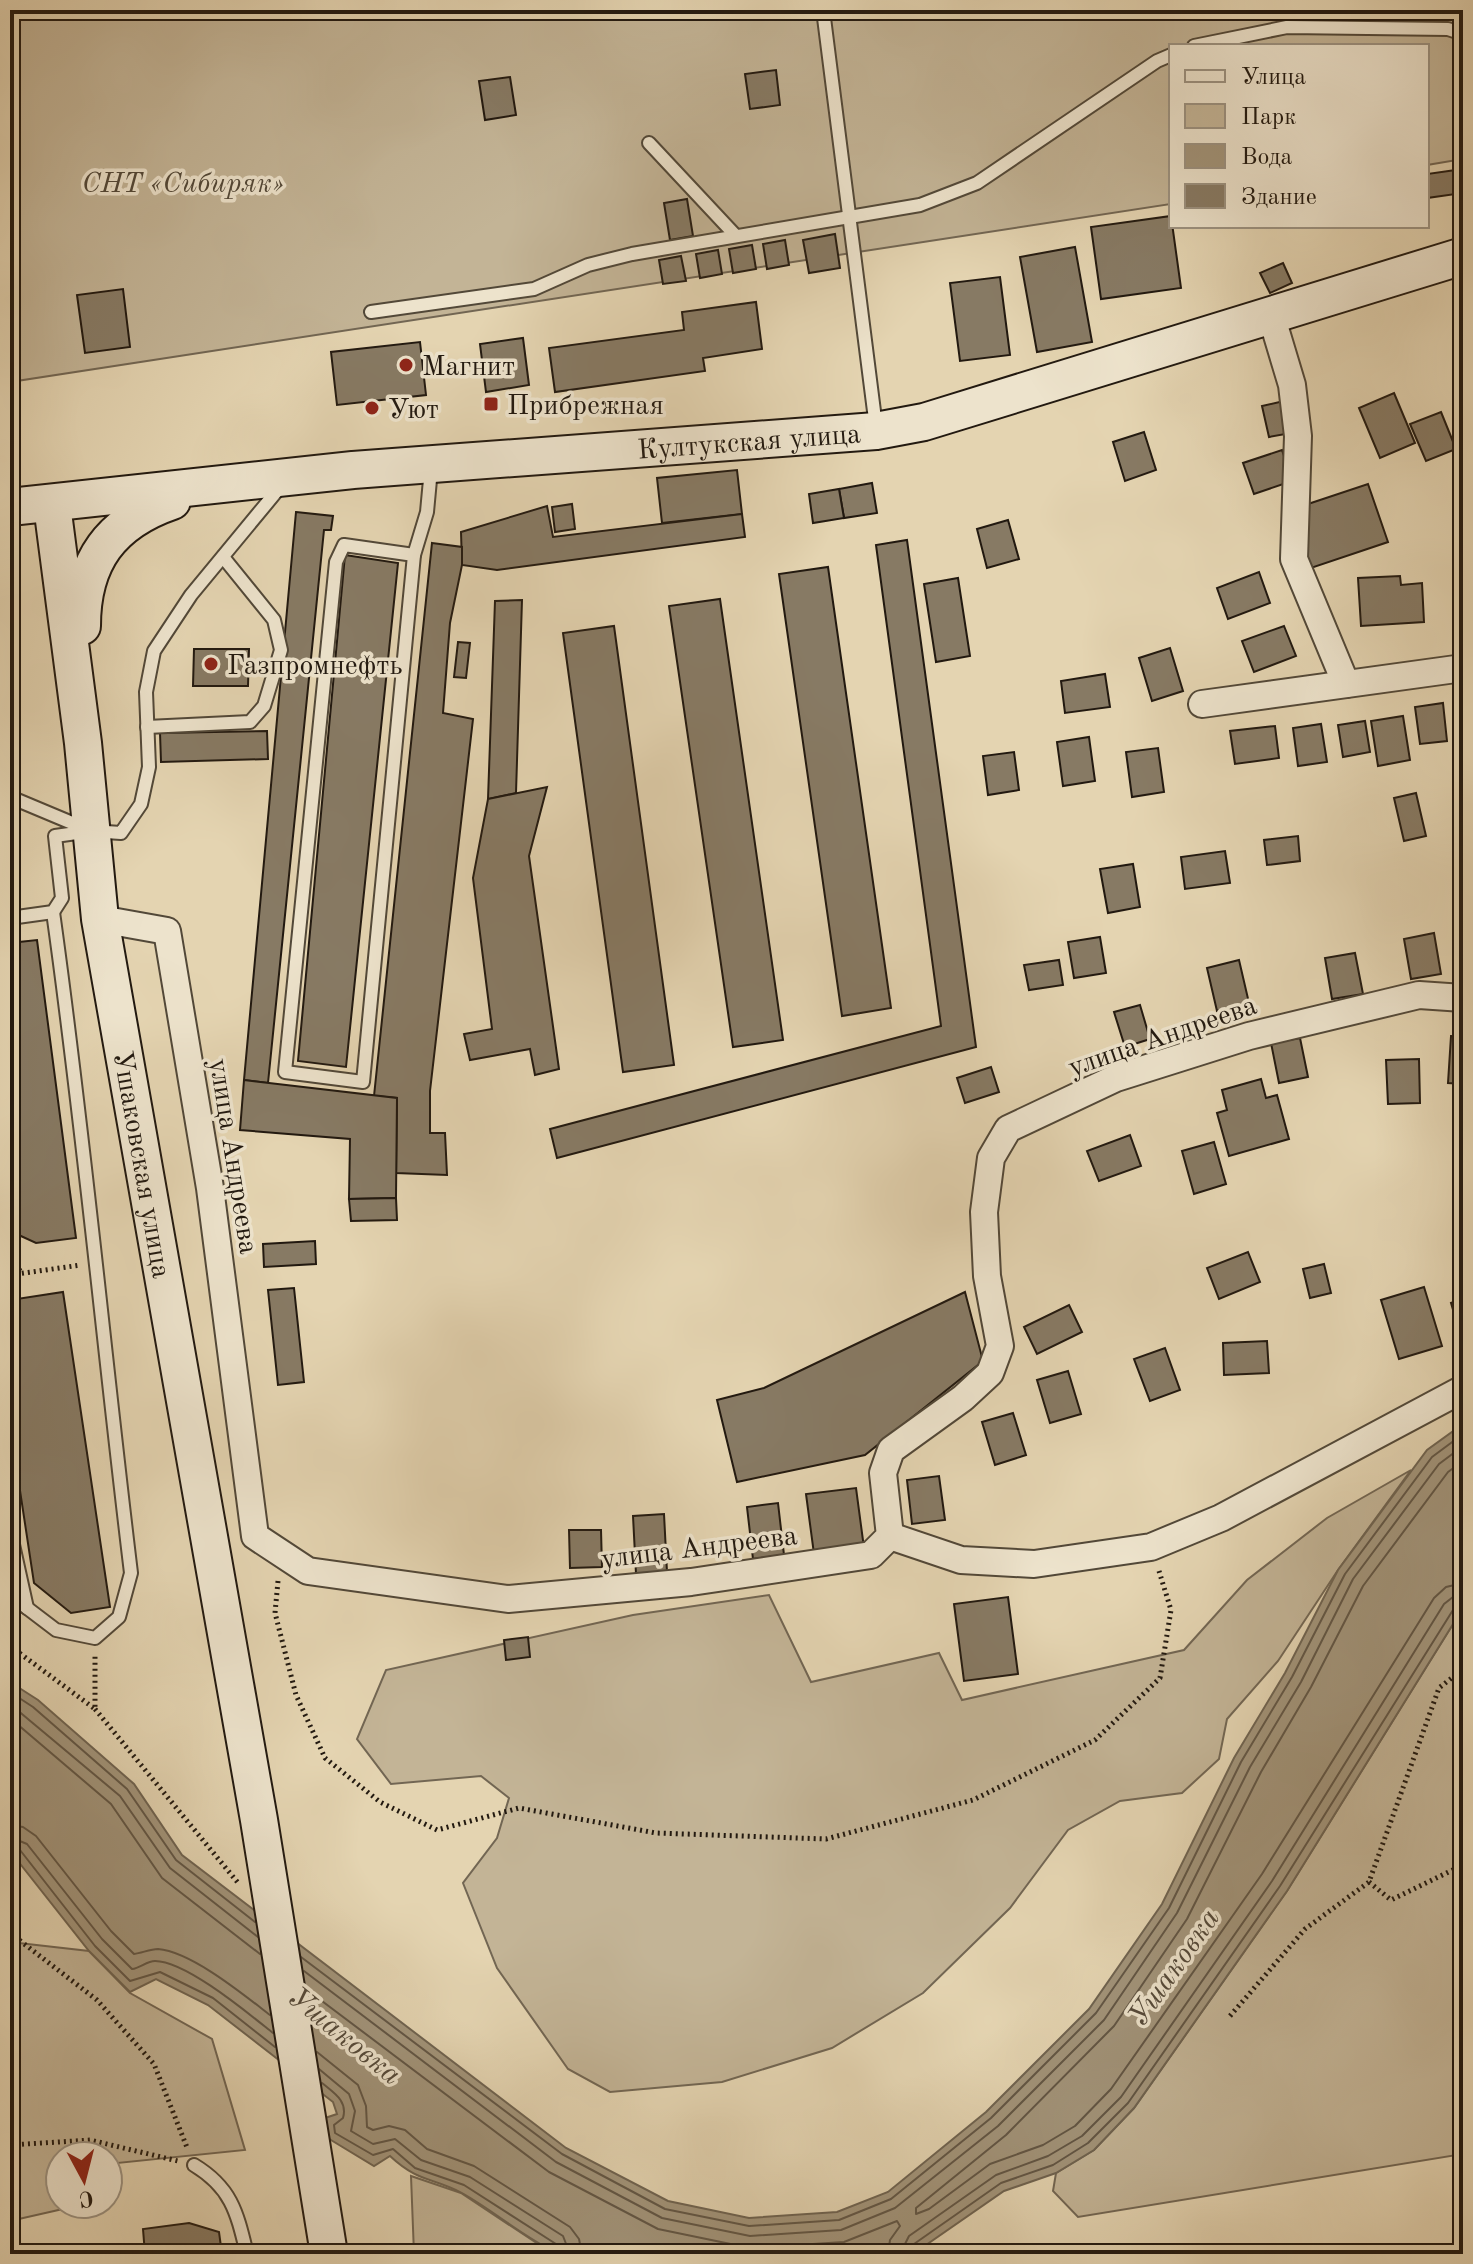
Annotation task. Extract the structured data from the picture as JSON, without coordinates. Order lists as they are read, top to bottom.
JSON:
{
  "streets": {
    "main road": ["Култукская улица", "Ушаковская улица"],
    "street": ["улица Андреева"]
  },
  "crossings": [
    ["Култукская улица", "Ушаковская улица"],
    ["улица Андреева", "Ушаковская улица"]
  ],
  "water": ["Ушаковка"],
  "parks": ["СНТ «Сибиряк»"],
  "places": {
    "other": ["Магнит", "Уют", "Газпромнефть"],
    "transit": ["Прибрежная"]
  },
  "legend": [
    "Улица",
    "Парк",
    "Вода",
    "Здание"
  ],
  "north": "bottom"
}
